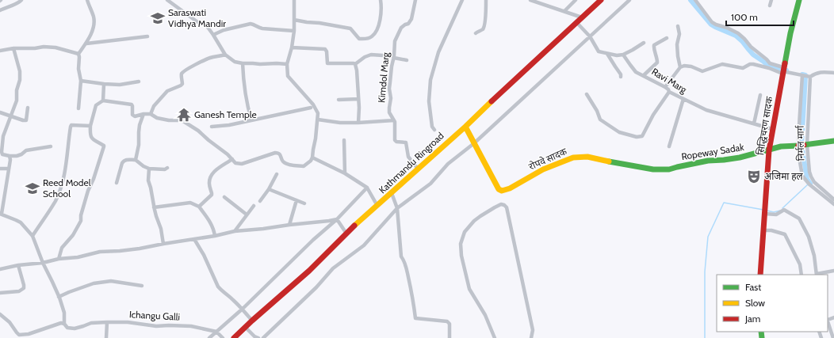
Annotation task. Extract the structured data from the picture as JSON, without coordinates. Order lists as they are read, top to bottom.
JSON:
{
  "streets": {
    "main road": [
      "सिद्धिचरण सादक",
      "Ropeway Sadak",
      "रोपवे सादक",
      "Kathmandu Ringroad"
    ],
    "street": [
      "Kimdol Marg",
      "Ravi Marg",
      "निर्मल मार्ग",
      "Ichangu Galli"
    ]
  },
  "crossings": [
    ["Kimdol Marg", "Kathmandu Ringroad"],
    ["Ravi Marg", "सिद्धिचरण सादक"],
    ["सिद्धिचरण सादक", "Ropeway Sadak"],
    ["निर्मल मार्ग", "Ropeway Sadak"],
    ["Ropeway Sadak", "रोपवे सादक"],
    ["रोपवे सादक", "Kathmandu Ringroad"]
  ],
  "places": {
    "school or university": ["Saraswati Vidhya Mandir", "Reed Model School"],
    "temple": ["Ganesh Temple"],
    "theatre": ["अजिमा हल"]
  },
  "legend": ["Fast", "Slow", "Jam"],
  "scale_bar": "100 m"
}
